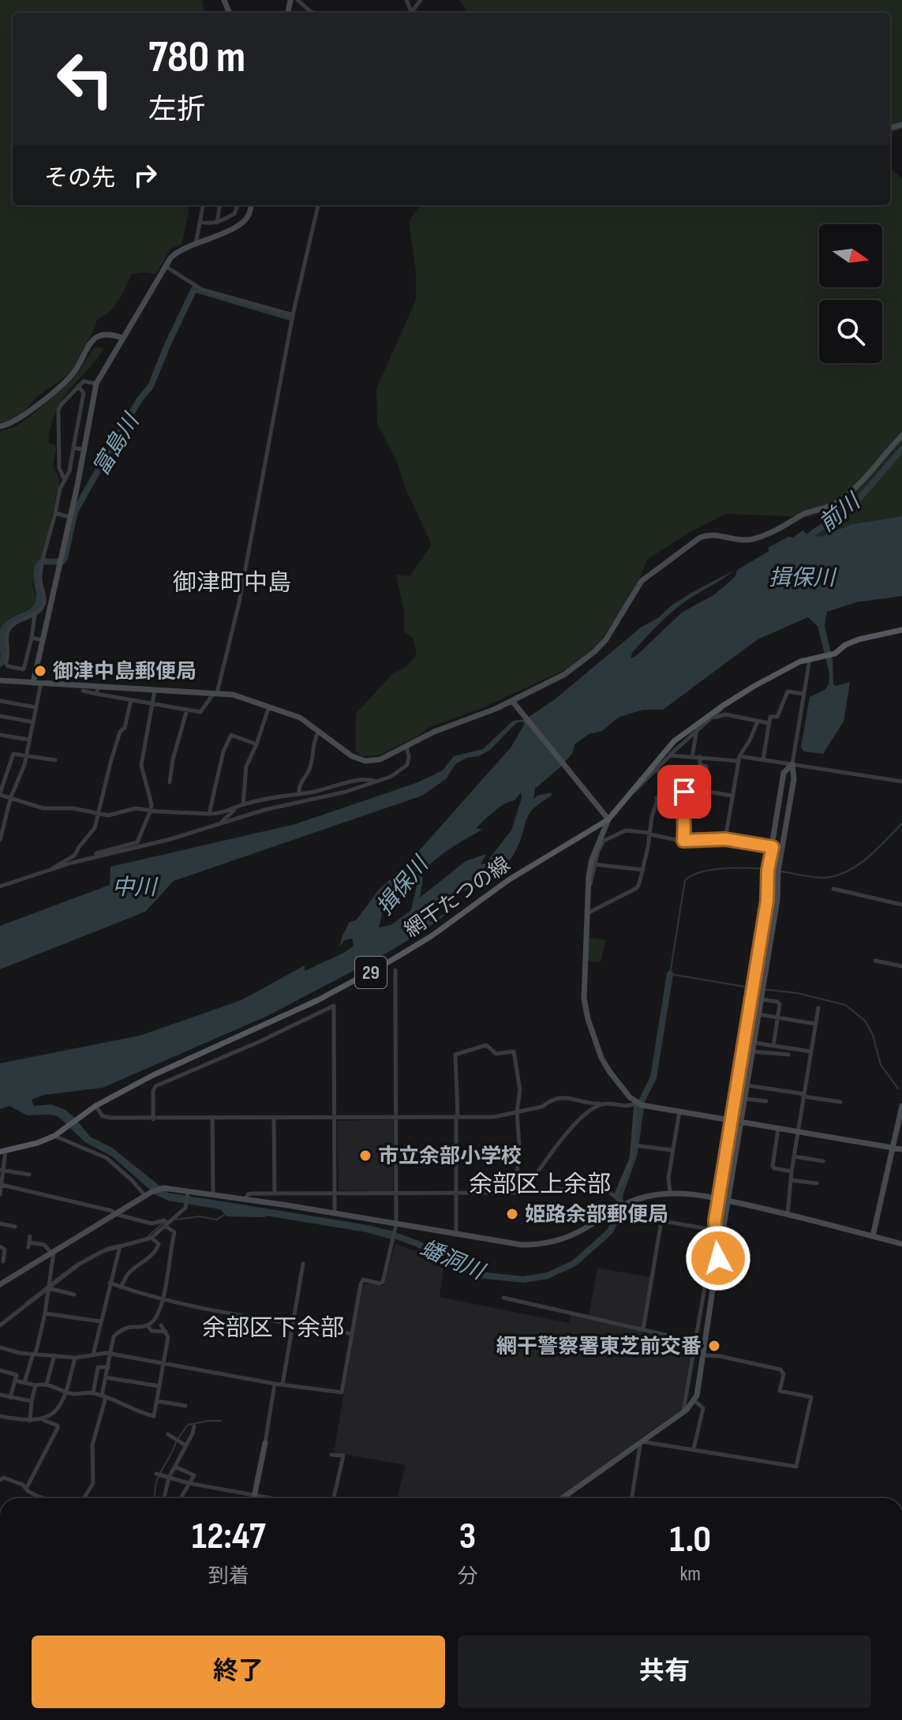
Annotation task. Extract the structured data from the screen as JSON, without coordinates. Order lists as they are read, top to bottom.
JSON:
{
  "streets": {
    "main road": ["網干たつの線", "29"]
  },
  "districts": ["御津町中島", "余部区上余部", "余部区下余部"],
  "water": [
    "富島川",
    "前川",
    "揖保川",
    "中川",
    "蟠洞川"
  ],
  "places": [
    "御津中島郵便局",
    "市立余部小学校",
    "姫路余部郵便局",
    "網干警察署東芝前交番"
  ],
  "north": "right",
  "page": {
    "turn": ["780 m", "左折"],
    "then": "その先",
    "eta": [
      "12:47",
      "到着",
      "3",
      "分",
      "1.0",
      "km"
    ],
    "buttons": ["終了", "共有"]
  }
}
